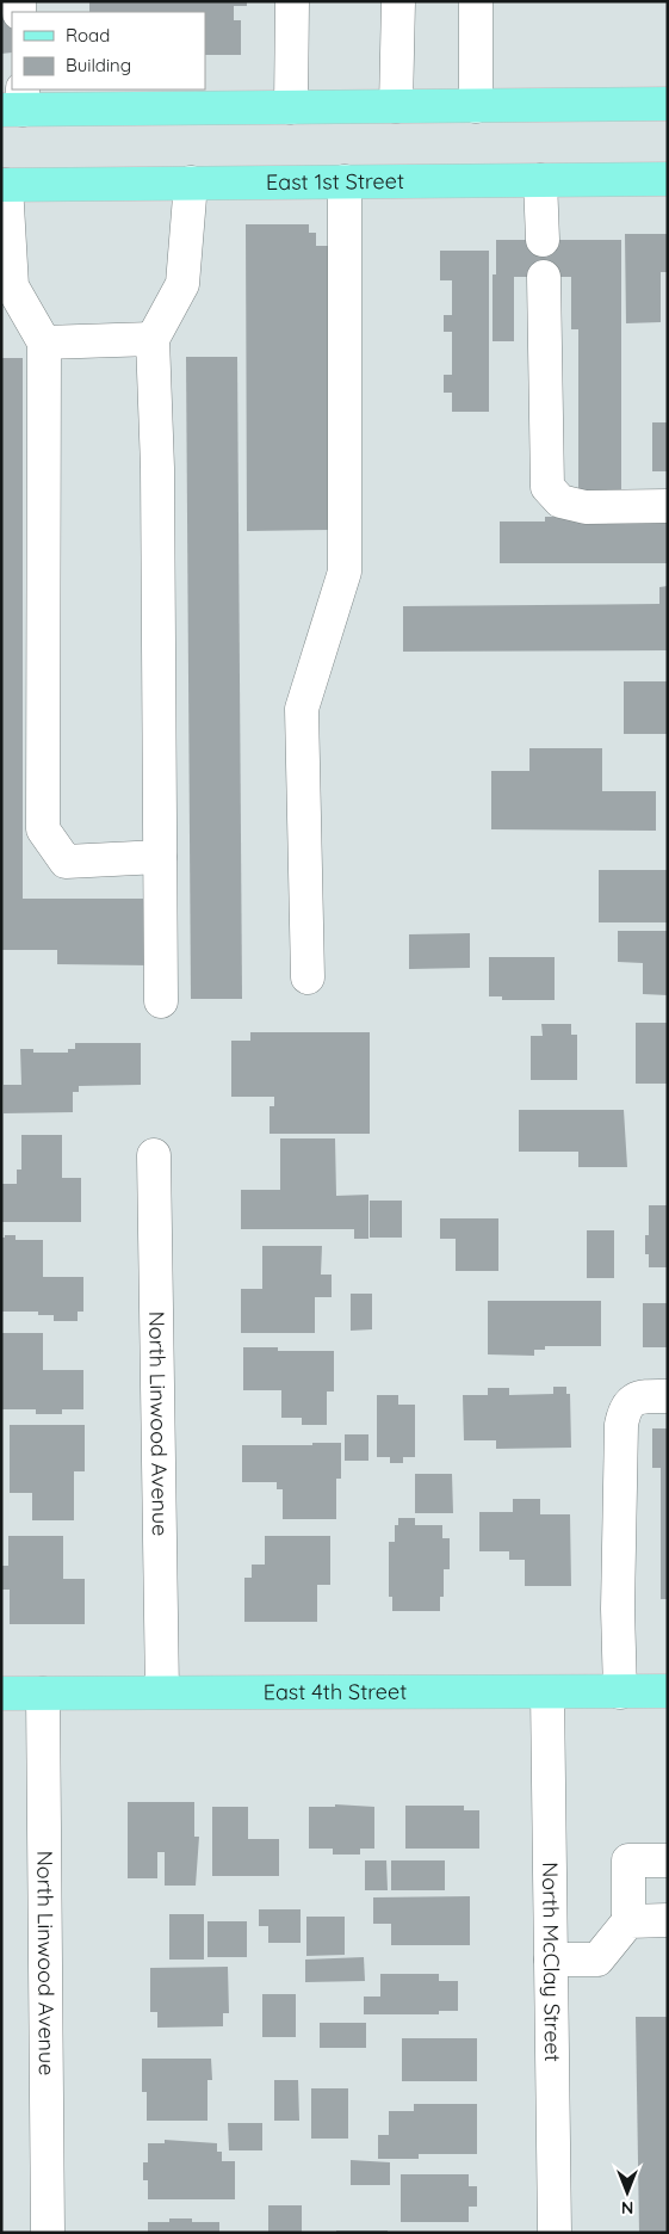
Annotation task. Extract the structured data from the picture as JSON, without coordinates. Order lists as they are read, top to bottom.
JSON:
{
  "streets": {
    "main road": ["East 1st Street", "East 4th Street"],
    "street": ["North Linwood Avenue", "North McClay Street"]
  },
  "crossings": [
    ["North Linwood Avenue", "East 4th Street"],
    ["East 4th Street", "North McClay Street"]
  ],
  "legend": ["Road", "Building"],
  "north": "bottom"
}
